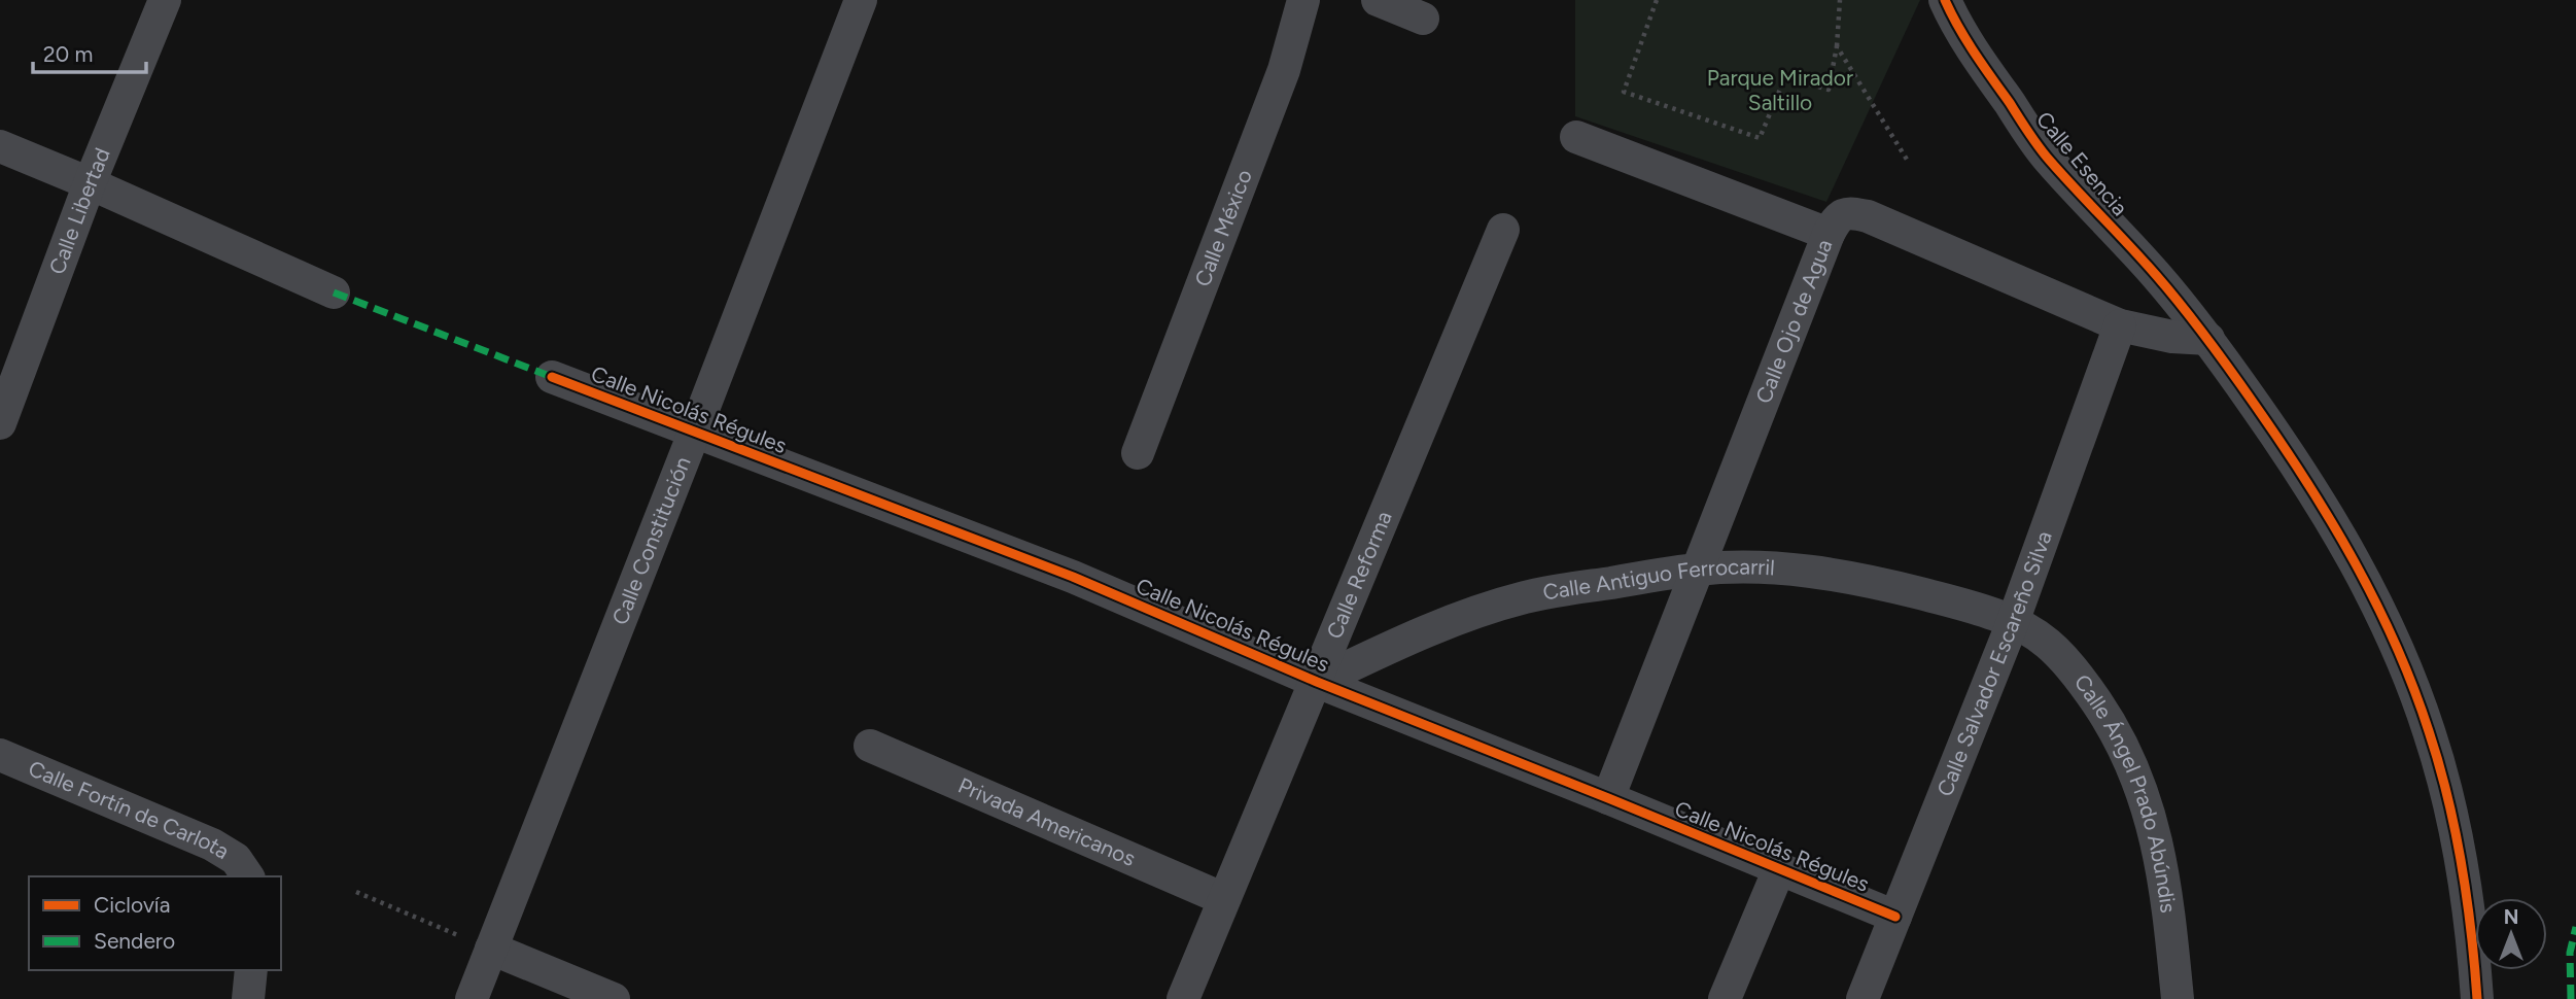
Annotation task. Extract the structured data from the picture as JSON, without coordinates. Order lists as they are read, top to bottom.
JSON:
{
  "streets": {
    "street": [
      "Calle Esencia",
      "Calle Libertad",
      "Calle México",
      "Calle Ojo de Agua",
      "Calle Nicolás Régules",
      "Calle Constitución",
      "Calle Reforma",
      "Calle Antiguo Ferrocarril",
      "Calle Salvador Escareño Silva",
      "Calle Ángel Prado Abúndis",
      "Calle Fortín de Carlota",
      "Privada Americanos"
    ]
  },
  "crossings": [
    ["Calle Esencia", "Calle Ojo de Agua"],
    ["Calle Ojo de Agua", "Calle Nicolás Régules"],
    ["Calle Ojo de Agua", "Calle Antiguo Ferrocarril"],
    ["Calle Ojo de Agua", "Calle Salvador Escareño Silva"],
    ["Calle Nicolás Régules", "Calle Constitución"],
    ["Calle Nicolás Régules", "Calle Reforma"],
    ["Calle Nicolás Régules", "Calle Antiguo Ferrocarril"],
    ["Calle Nicolás Régules", "Calle Salvador Escareño Silva"],
    ["Calle Reforma", "Calle Antiguo Ferrocarril"],
    ["Calle Reforma", "Privada Americanos"],
    ["Calle Antiguo Ferrocarril", "Calle Salvador Escareño Silva"],
    ["Calle Antiguo Ferrocarril", "Calle Ángel Prado Abúndis"],
    ["Calle Salvador Escareño Silva", "Calle Ángel Prado Abúndis"]
  ],
  "parks": ["Parque Mirador Saltillo"],
  "legend": ["Ciclovía", "Sendero"],
  "scale_bar": "20 m",
  "north": "top"
}
